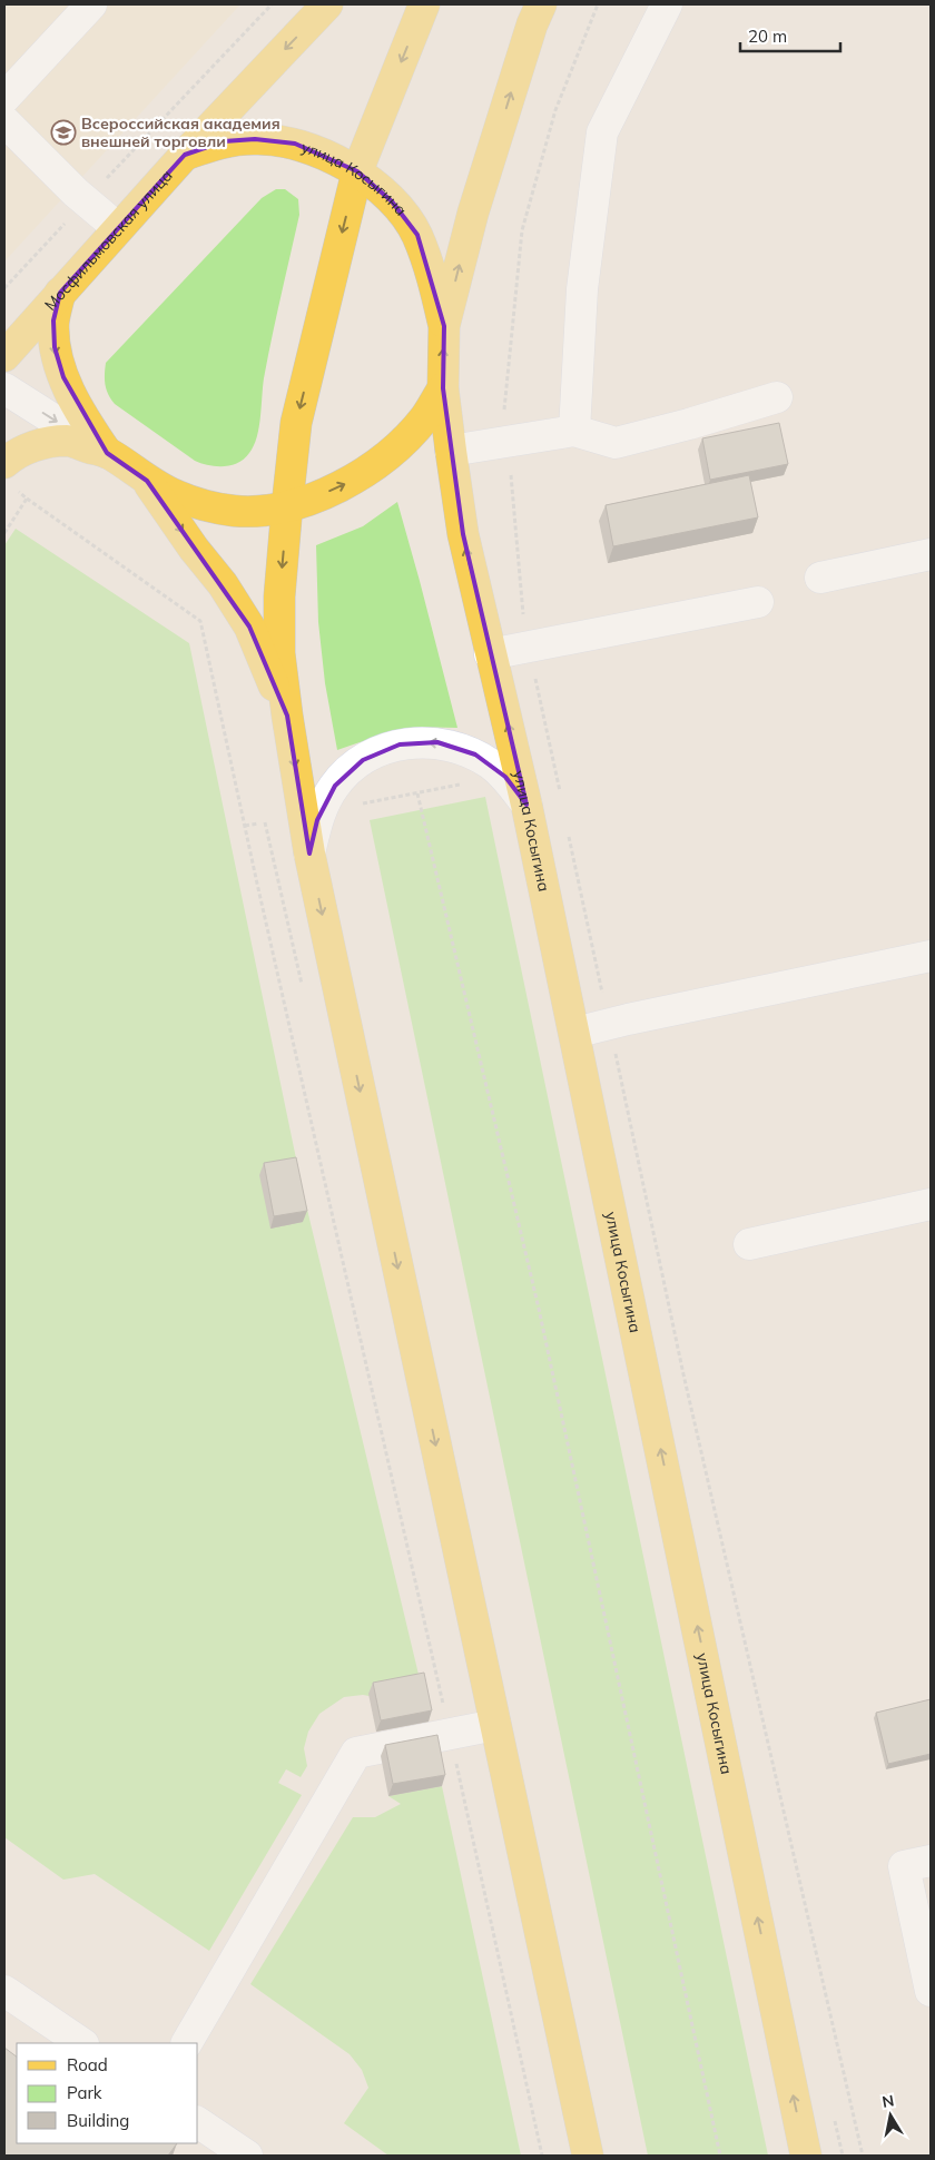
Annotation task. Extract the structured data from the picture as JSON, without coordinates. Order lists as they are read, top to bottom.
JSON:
{
  "streets": {
    "main road": ["улица Косыгина", "Мосфильмовская улица"]
  },
  "crossings": [
    ["улица Косыгина", "Мосфильмовская улица"]
  ],
  "places": {
    "school or university": ["Всероссийская академия внешней торговли"]
  },
  "legend": ["Road", "Park", "Building"],
  "scale_bar": "20 m",
  "north": "top"
}
